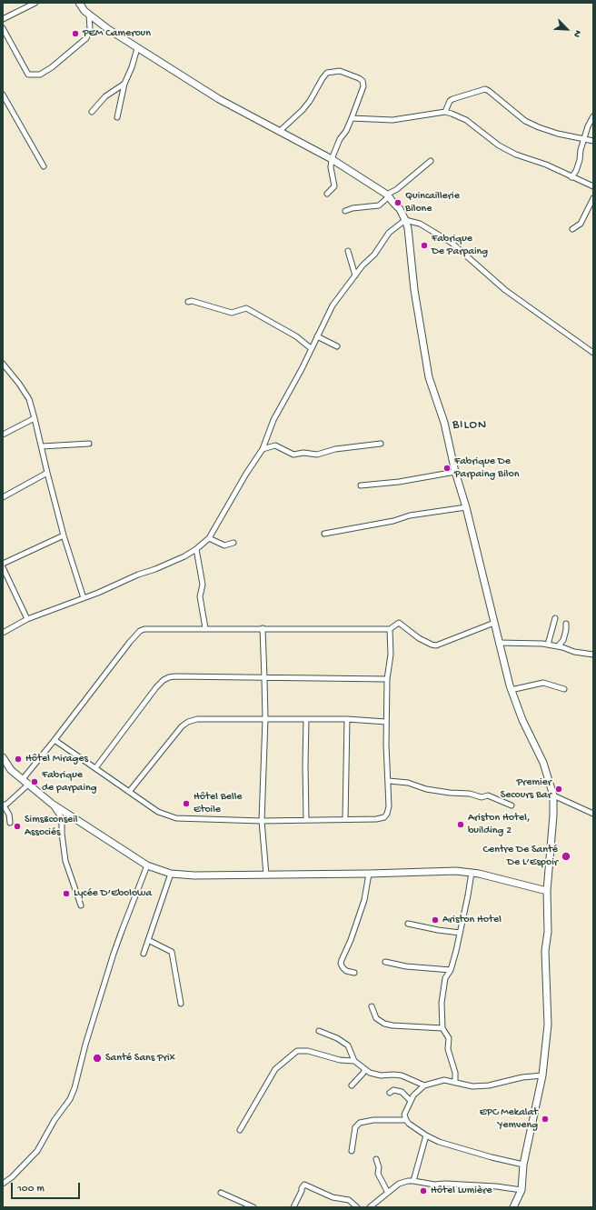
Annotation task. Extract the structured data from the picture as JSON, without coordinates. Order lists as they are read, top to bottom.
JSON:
{
  "districts": ["BILON"],
  "places": [
    "PEM Cameroun",
    "Quincaillerie Bilone",
    "Fabrique De Parpaing",
    "Fabrique De Parpaing Bilon",
    "Hôtel Mirages",
    "Fabrique de parpaing",
    "Premier Secours Bar",
    "Hôtel Belle Etoile",
    "Ariston Hotel, building 2",
    "Sims&conseil Associés",
    "Centre De Santé De L’Espoir",
    "Lycée D’Ebolowa",
    "Ariston Hotel",
    "Santé Sans Prix",
    "EPC Mekalat Yemveng",
    "Hôtel Lumière"
  ],
  "scale_bar": "100 m",
  "north": "bottom right"
}
